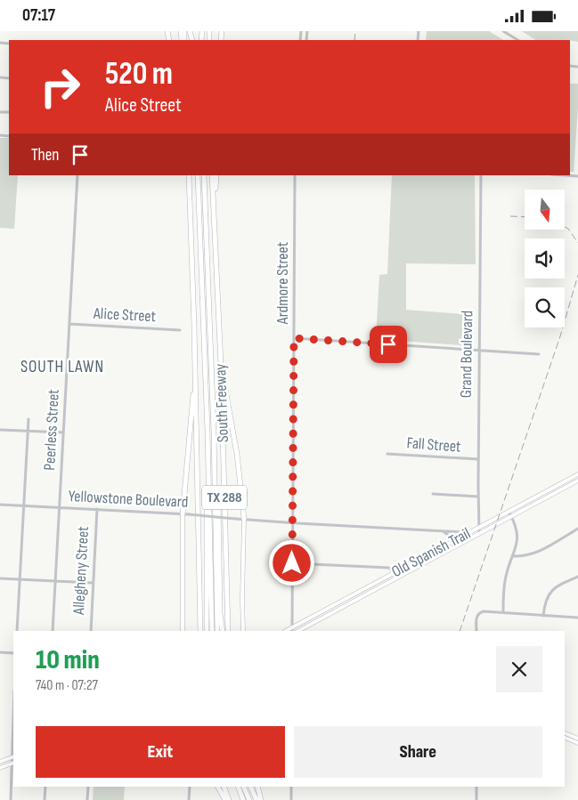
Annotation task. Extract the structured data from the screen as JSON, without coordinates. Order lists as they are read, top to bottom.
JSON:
{
  "streets": {
    "highway": ["South Freeway", "TX 288"],
    "main road": ["Old Spanish Trail"],
    "street": [
      "Ardmore Street",
      "Alice Street",
      "Grand Boulevard",
      "Peerless Street",
      "Fall Street",
      "Yellowstone Boulevard",
      "Allegheny Street"
    ]
  },
  "crossings": [
    ["Ardmore Street", "Yellowstone Boulevard"],
    ["Ardmore Street", "Old Spanish Trail"],
    ["Alice Street", "Peerless Street"],
    ["Grand Boulevard", "Fall Street"],
    ["Grand Boulevard", "Old Spanish Trail"],
    ["Peerless Street", "Yellowstone Boulevard"],
    ["Yellowstone Boulevard", "Old Spanish Trail"],
    ["Yellowstone Boulevard", "Allegheny Street"]
  ],
  "districts": ["SOUTH LAWN"],
  "north": "bottom",
  "page": {
    "status": "07:17",
    "turn": ["520 m", "Alice Street"],
    "then": "Then",
    "heading": ["10 min", "740 m · 07:27"],
    "buttons": ["Exit", "Share"]
  }
}
